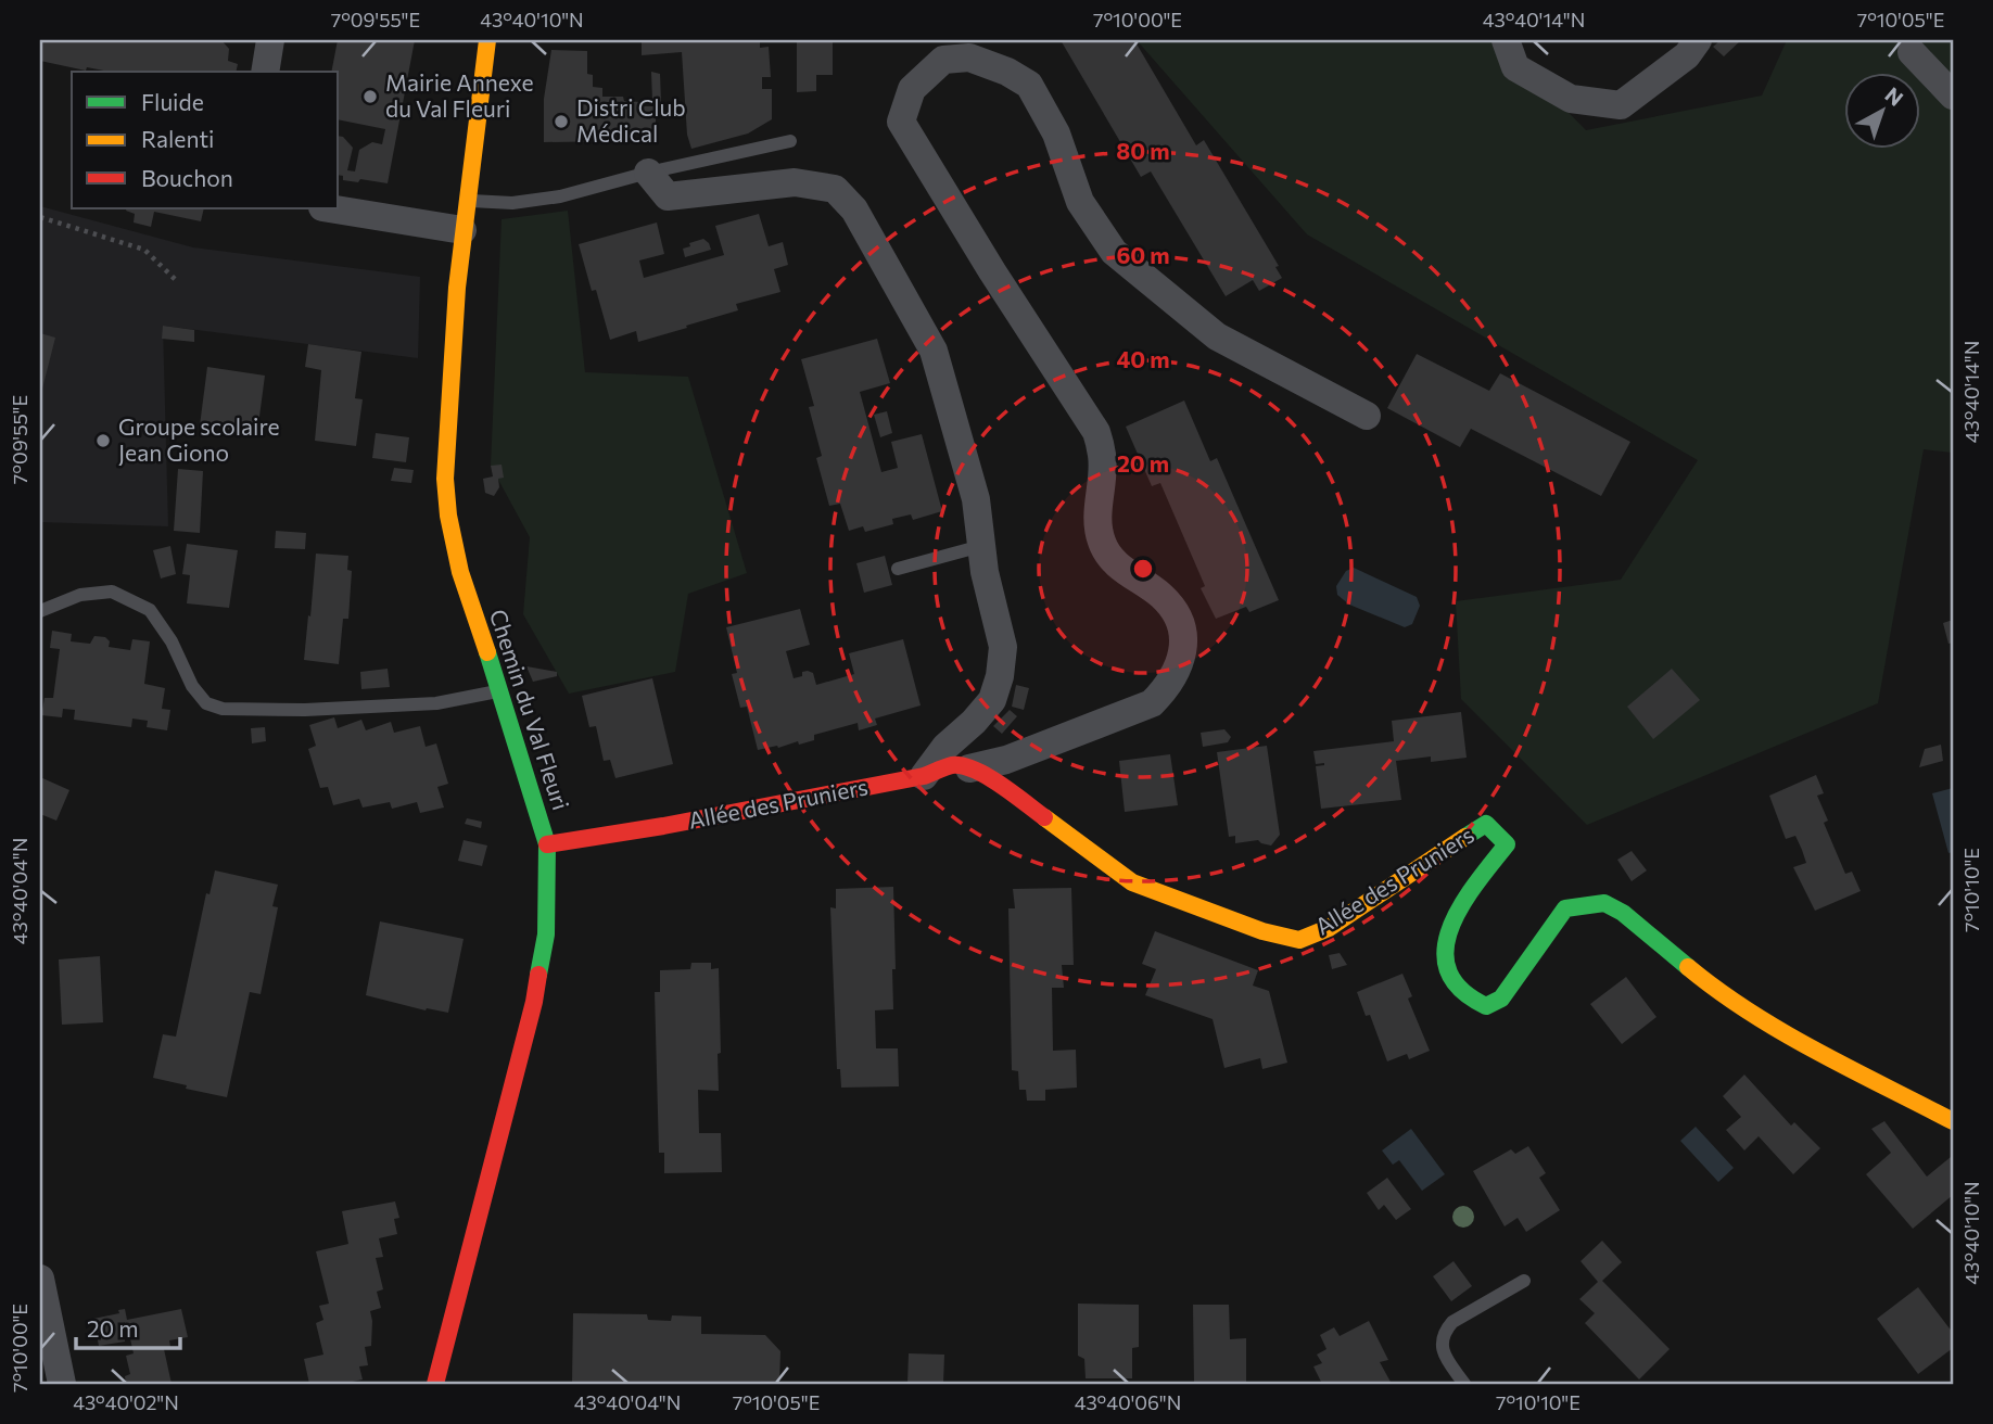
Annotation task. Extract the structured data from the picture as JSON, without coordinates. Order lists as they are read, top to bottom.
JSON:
{
  "streets": {
    "street": ["Chemin du Val Fleuri", "Allée des Pruniers"]
  },
  "crossings": [
    ["Chemin du Val Fleuri", "Allée des Pruniers"]
  ],
  "places": ["Mairie Annexe du Val Fleuri", "Distri Club Médical", "Groupe scolaire Jean Giono"],
  "legend": ["Fluide", "Ralenti", "Bouchon"],
  "scale_bar": "20 m",
  "north": "top right",
  "coordinates": [
    "7°09'55\"E",
    "43°40'10\"N",
    "7°10'00\"E",
    "43°40'14\"N",
    "7°10'05\"E",
    "7°10'10\"E",
    "43°40'04\"N",
    "43°40'02\"N",
    "43°40'06\"N"
  ],
  "rings": [
    "80 m",
    "60 m",
    "40 m",
    "20 m"
  ]
}
